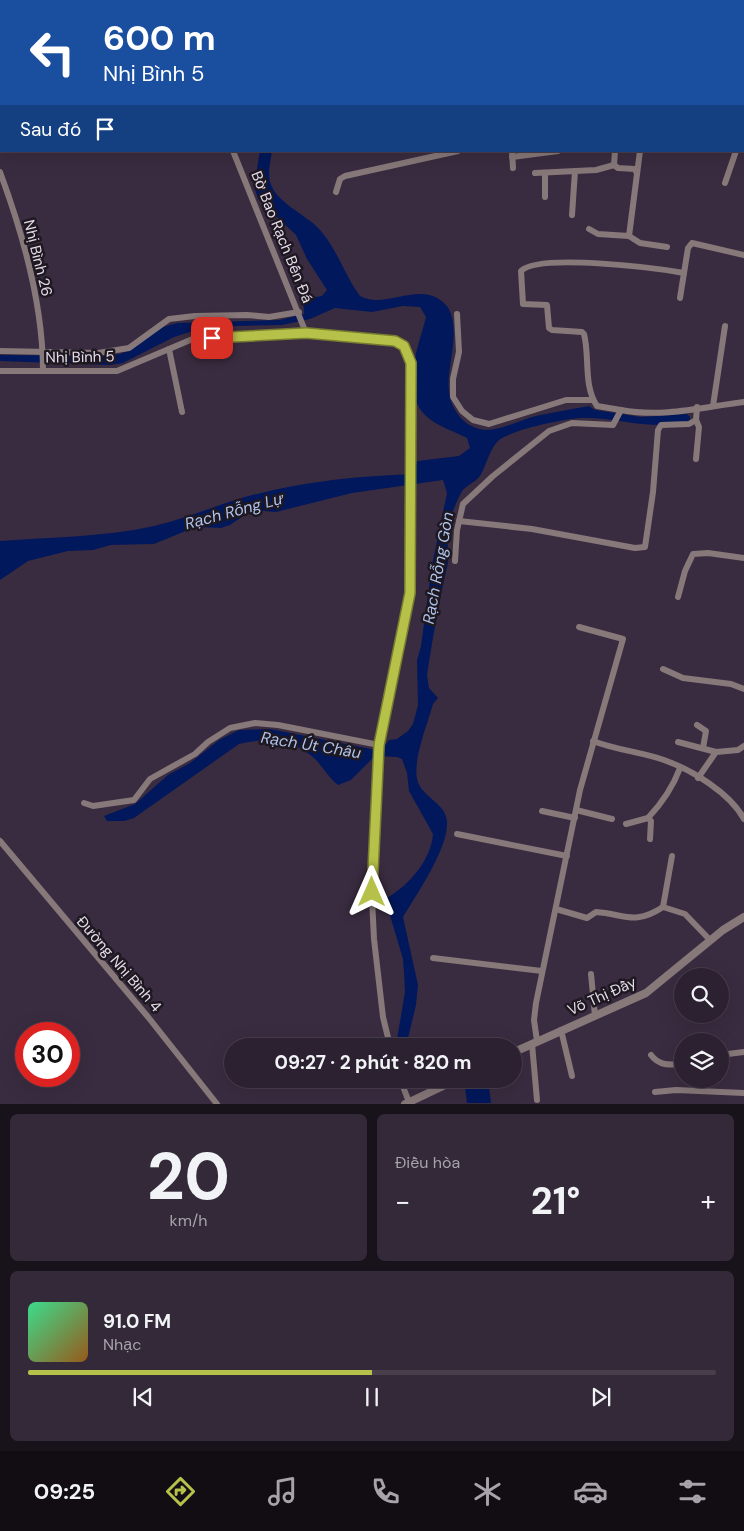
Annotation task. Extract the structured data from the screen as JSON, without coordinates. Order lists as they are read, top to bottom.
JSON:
{
  "streets": {
    "street": [
      "Bờ Bao Rạch Bến Đá",
      "Nhị Bình 26",
      "Nhị Bình 5",
      "Đường Nhị Bình 4",
      "Võ Thị Đầy"
    ]
  },
  "crossings": [
    ["Bờ Bao Rạch Bến Đá", "Nhị Bình 5"],
    ["Nhị Bình 26", "Nhị Bình 5"]
  ],
  "water": ["Rạch Rỗng Lự", "Rạch Rỗng Gòn", "Rạch Út Châu"],
  "page": {
    "turn": ["600 m", "Nhị Bình 5"],
    "then": "Sau đó",
    "limit": "30",
    "trip": "09:27 · 2 phút · 820 m",
    "tile": [
      ["20", "km/h"],
      "Điều hòa"
    ],
    "heat": ["−", "21°", "+"],
    "song": ["91.0 FM", "Nhạc"],
    "tabs": "09:25"
  }
}
